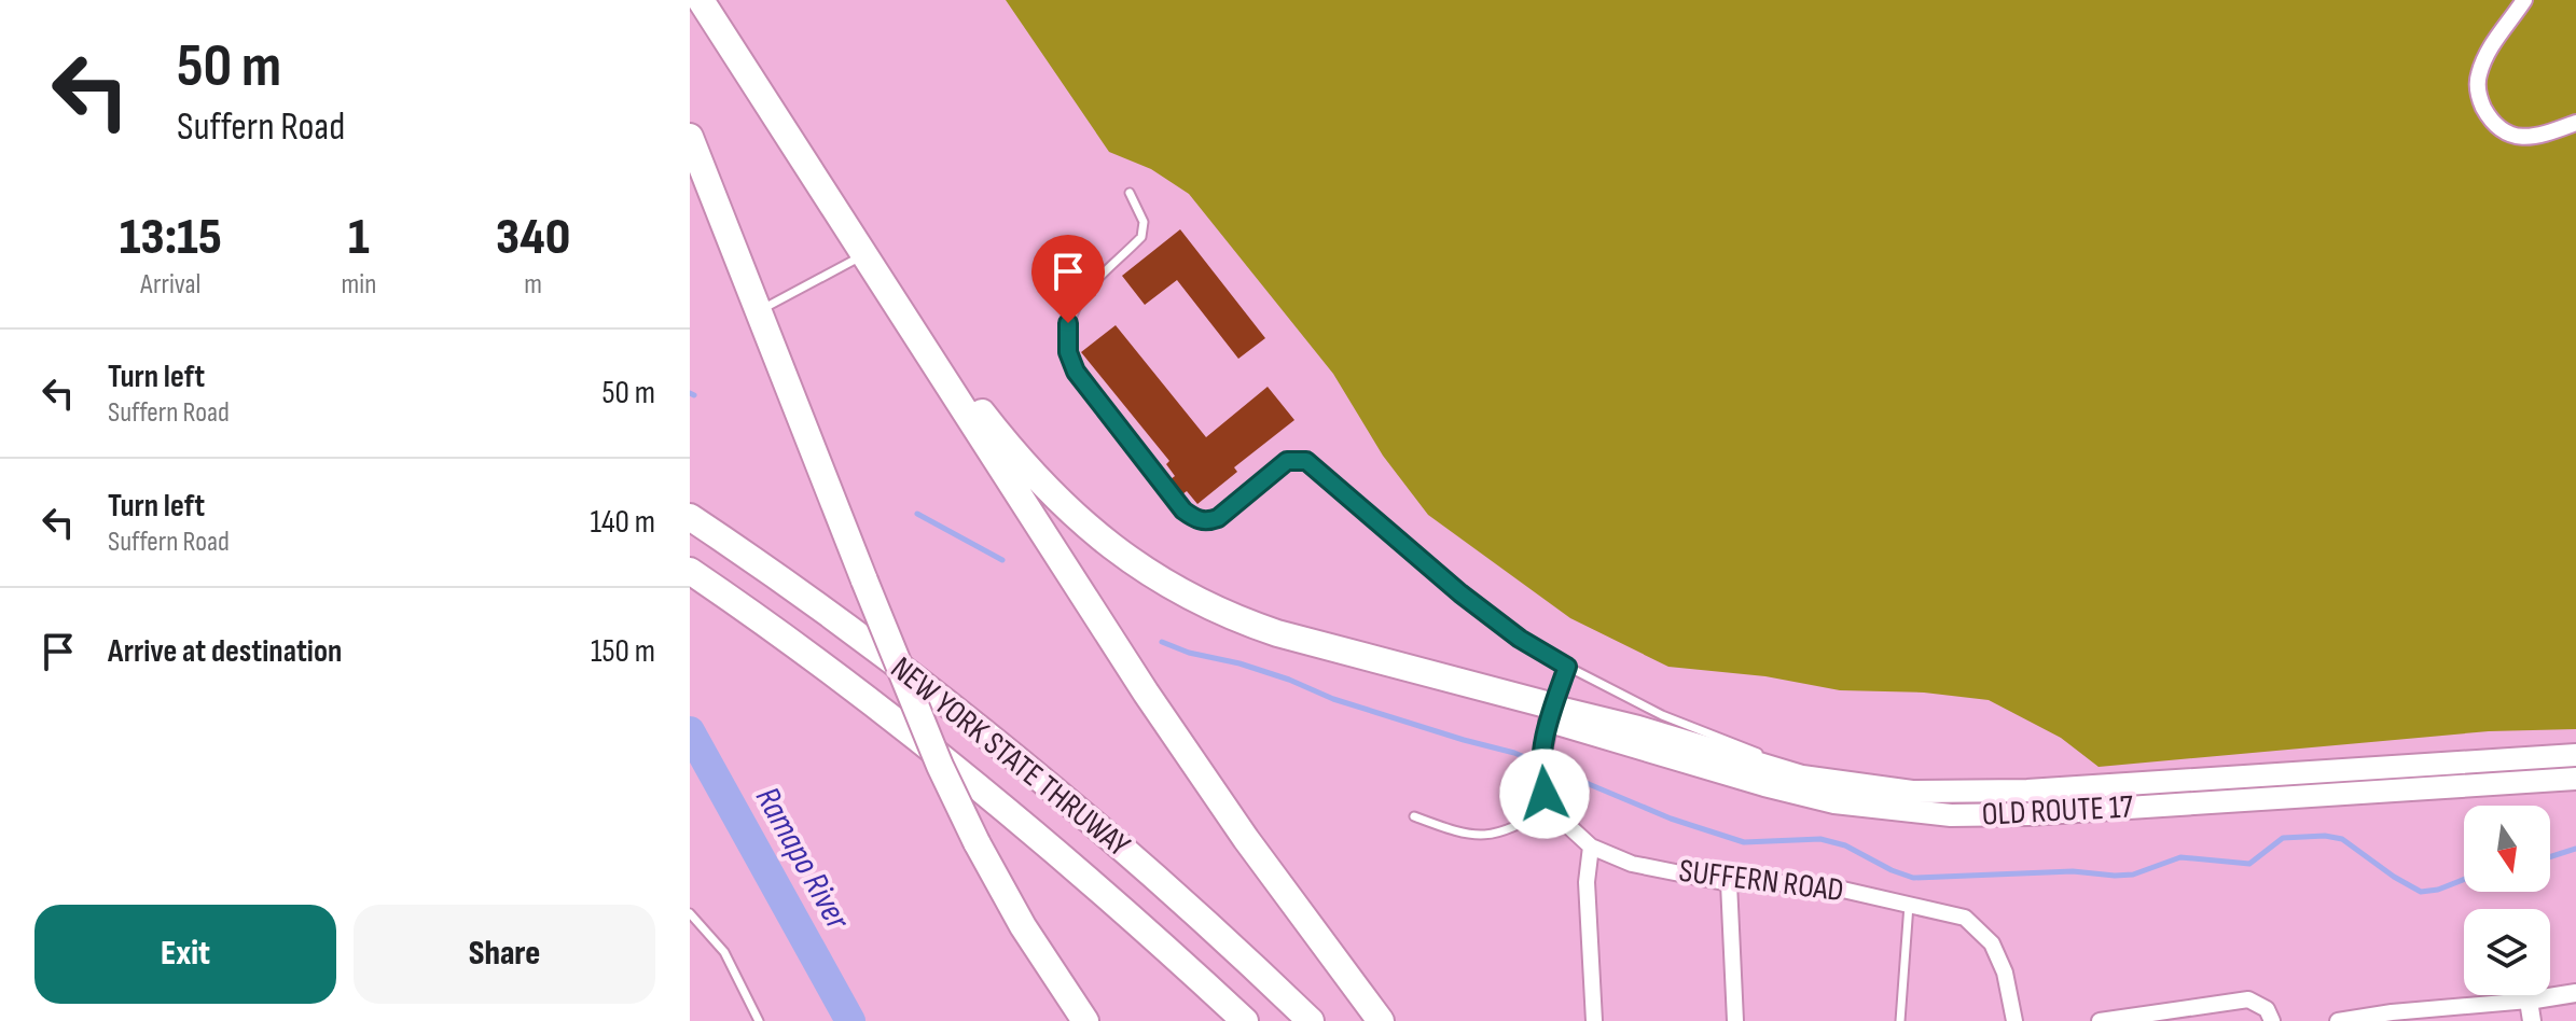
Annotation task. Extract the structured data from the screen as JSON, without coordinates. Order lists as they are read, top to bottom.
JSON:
{
  "streets": {
    "highway": ["NEW YORK STATE THRUWAY"],
    "main road": ["OLD ROUTE 17"],
    "street": ["SUFFERN ROAD"]
  },
  "crossings": [
    ["OLD ROUTE 17", "SUFFERN ROAD"]
  ],
  "water": ["Ramapo River"],
  "north": "bottom",
  "page": {
    "turn": ["50 m", "Suffern Road"],
    "eta": [
      "13:15",
      "Arrival",
      "1",
      "min",
      "340",
      "m"
    ],
    "list": [
      {
        "name": "Turn left",
        "note": "Suffern Road",
        "value": "50 m"
      },
      {
        "name": "Turn left",
        "note": "Suffern Road",
        "value": "140 m"
      },
      {
        "name": "Arrive at destination",
        "value": "150 m"
      }
    ],
    "buttons": ["Exit", "Share"]
  }
}
